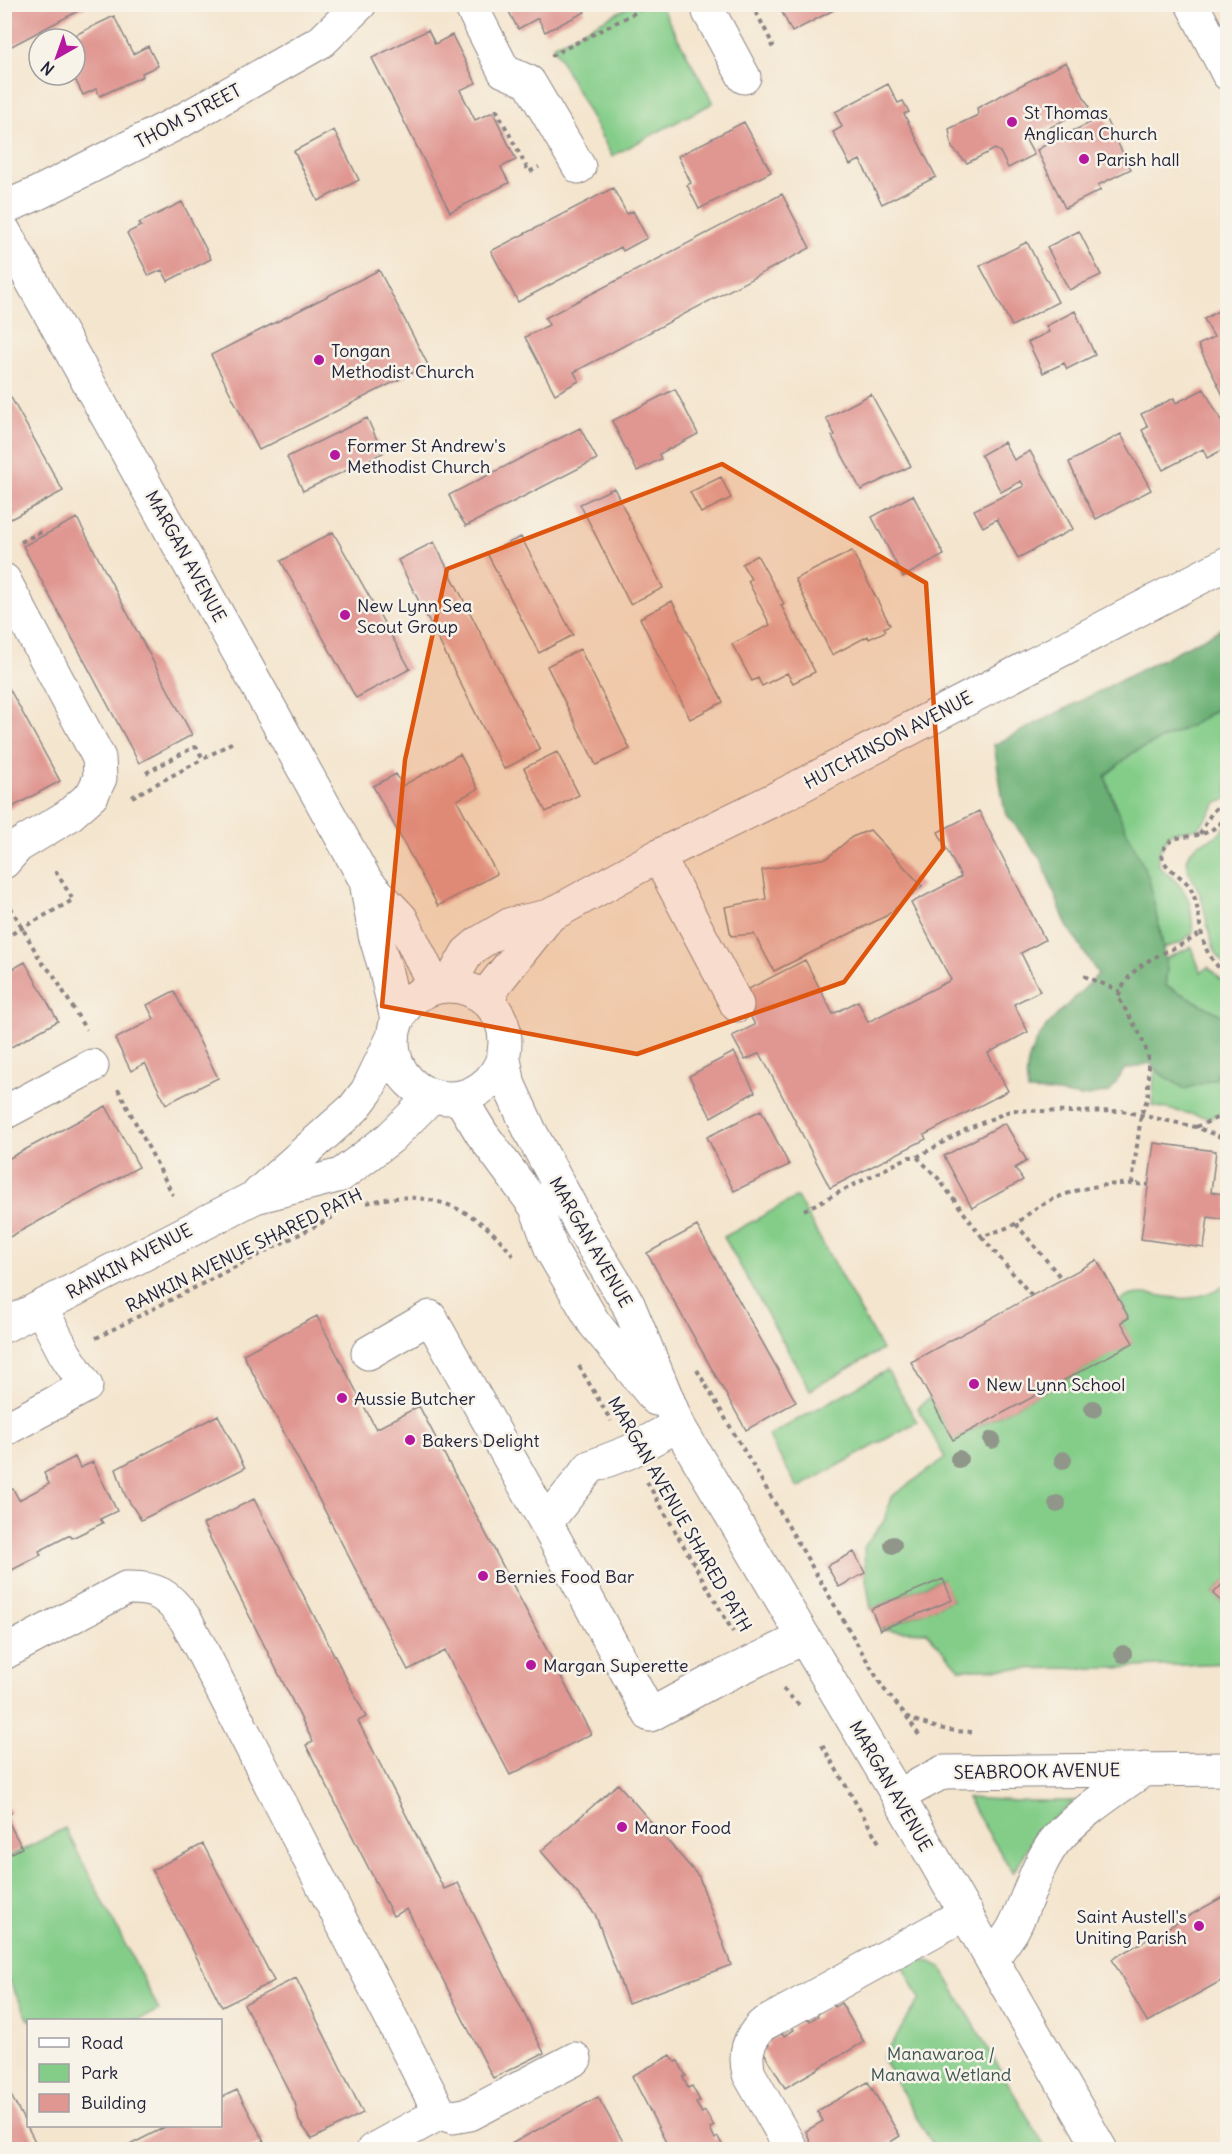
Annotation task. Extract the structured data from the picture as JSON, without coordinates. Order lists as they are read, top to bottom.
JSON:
{
  "streets": {
    "street": [
      "THOM STREET",
      "MARGAN AVENUE",
      "HUTCHINSON AVENUE",
      "RANKIN AVENUE",
      "SEABROOK AVENUE"
    ],
    "path": ["RANKIN AVENUE SHARED PATH", "MARGAN AVENUE SHARED PATH"]
  },
  "crossings": [
    ["MARGAN AVENUE", "HUTCHINSON AVENUE"],
    ["MARGAN AVENUE", "RANKIN AVENUE"],
    ["MARGAN AVENUE", "SEABROOK AVENUE"],
    ["HUTCHINSON AVENUE", "RANKIN AVENUE"]
  ],
  "parks": ["Manawaroa / Manawa Wetland"],
  "places": [
    "St Thomas Anglican Church",
    "Parish hall",
    "Tongan Methodist Church",
    "Former St Andrew's Methodist Church",
    "New Lynn Sea Scout Group",
    "New Lynn School",
    "Aussie Butcher",
    "Bakers Delight",
    "Bernies Food Bar",
    "Margan Superette",
    "Manor Food",
    "Saint Austell's Uniting Parish"
  ],
  "legend": ["Road", "Park", "Building"],
  "north": "bottom left"
}
